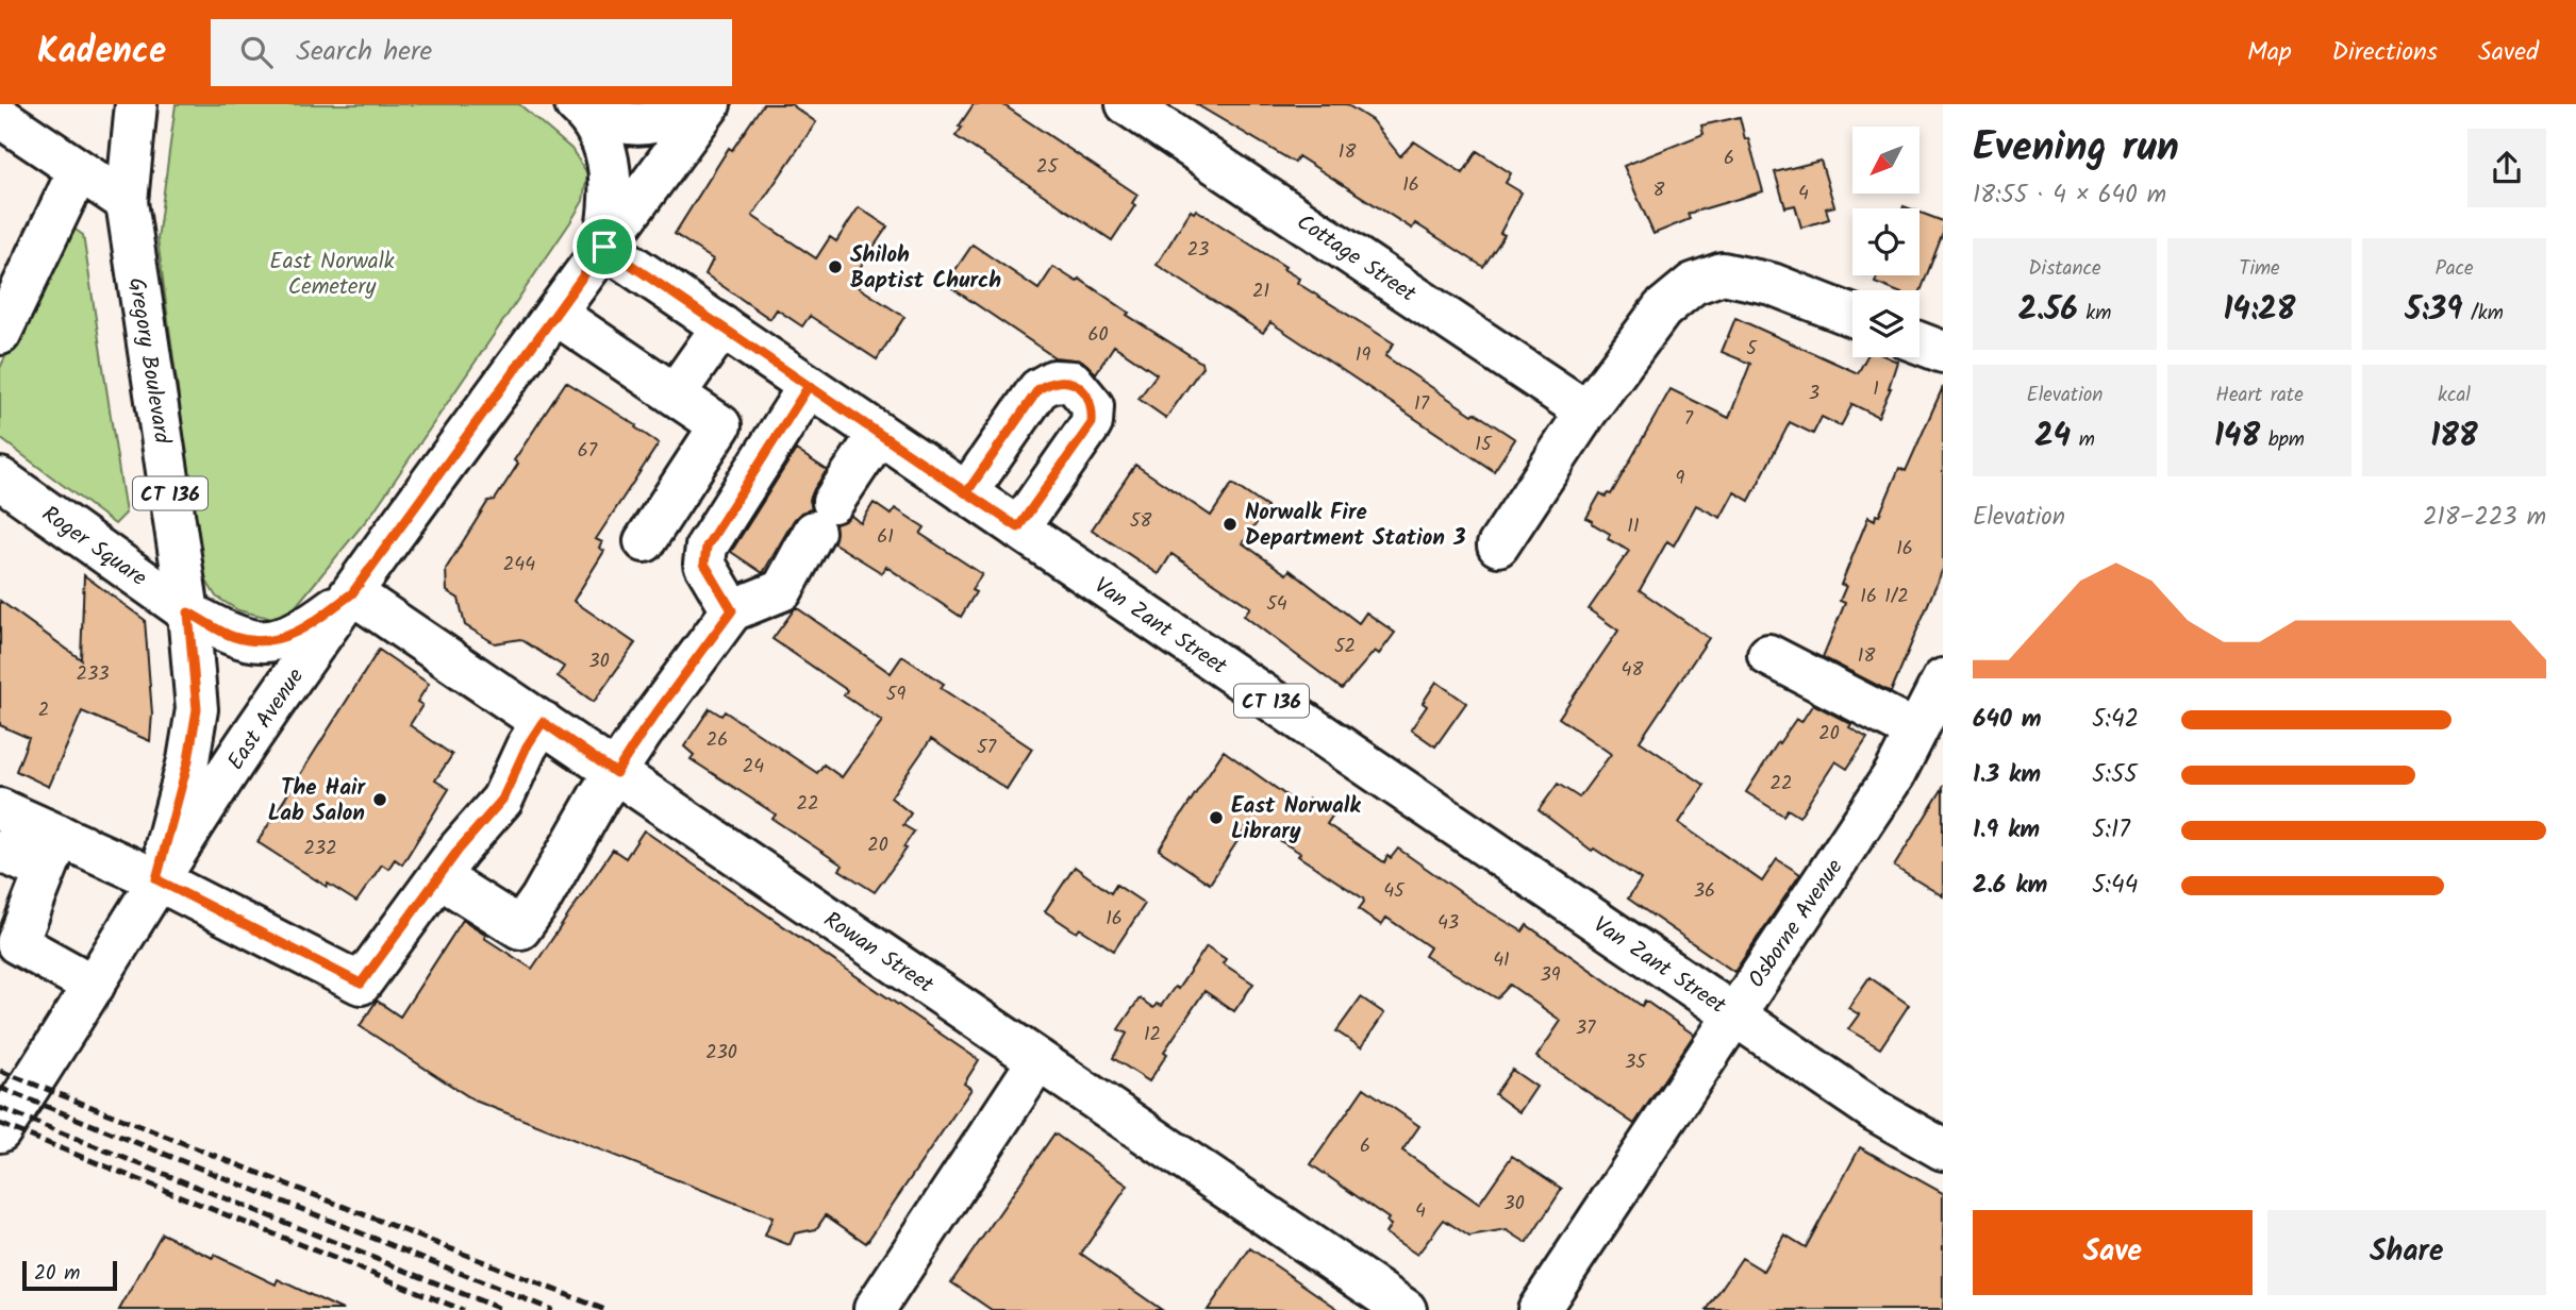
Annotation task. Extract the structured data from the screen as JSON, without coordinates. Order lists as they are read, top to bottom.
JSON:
{
  "streets": {
    "street": [
      "Cottage Street",
      "Gregory Boulevard",
      "CT 136",
      "Roger Square",
      "Van Zant Street",
      "East Avenue",
      "Osborne Avenue",
      "Rowan Street"
    ]
  },
  "crossings": [
    ["Gregory Boulevard", "Roger Square"],
    ["Gregory Boulevard", "East Avenue"],
    ["Roger Square", "East Avenue"],
    ["Roger Square", "Rowan Street"],
    ["Van Zant Street", "East Avenue"],
    ["Van Zant Street", "Osborne Avenue"],
    ["East Avenue", "Rowan Street"]
  ],
  "parks": ["East Norwalk Cemetery"],
  "places": [
    "Shiloh Baptist Church",
    "Norwalk Fire Department Station 3",
    "The Hair Lab Salon",
    "East Norwalk Library"
  ],
  "house_numbers": [
    "18",
    "6",
    "25",
    "16",
    "8",
    "4",
    "23",
    "21",
    "60",
    "5",
    "19",
    "1",
    "3",
    "17",
    "7",
    "15",
    "67",
    "9",
    "58",
    "11",
    "61",
    "16",
    "244",
    "16 1/2",
    "54",
    "52",
    "18",
    "30",
    "48",
    "233",
    "59",
    "2",
    "20",
    "26",
    "57",
    "24",
    "22",
    "22",
    "20",
    "232",
    "45",
    "36",
    "16",
    "43",
    "41",
    "39",
    "37",
    "12",
    "230",
    "35",
    "6",
    "30",
    "4"
  ],
  "scale_bar": "20 m",
  "north": "bottom left",
  "page": {
    "header": "Kadence",
    "search": "Search here",
    "nav": ["Map", "Directions", "Saved"],
    "heading": ["Evening run", "18:55 · 4 × 640 m"],
    "stats": [
      ["Distance", "2.56 km"],
      ["Time", "14:28"],
      ["Pace", "5:39 /km"],
      ["Elevation", "24 m"],
      ["Heart rate", "148 bpm"],
      ["kcal", "188"]
    ],
    "chart": ["Elevation", "218–223 m"],
    "list": [
      {
        "name": "640 m",
        "note": "5:42"
      },
      {
        "name": "1.3 km",
        "note": "5:55"
      },
      {
        "name": "1.9 km",
        "note": "5:17"
      },
      {
        "name": "2.6 km",
        "note": "5:44"
      }
    ],
    "buttons": ["Save", "Share"],
    "scale": "20 m"
  }
}
